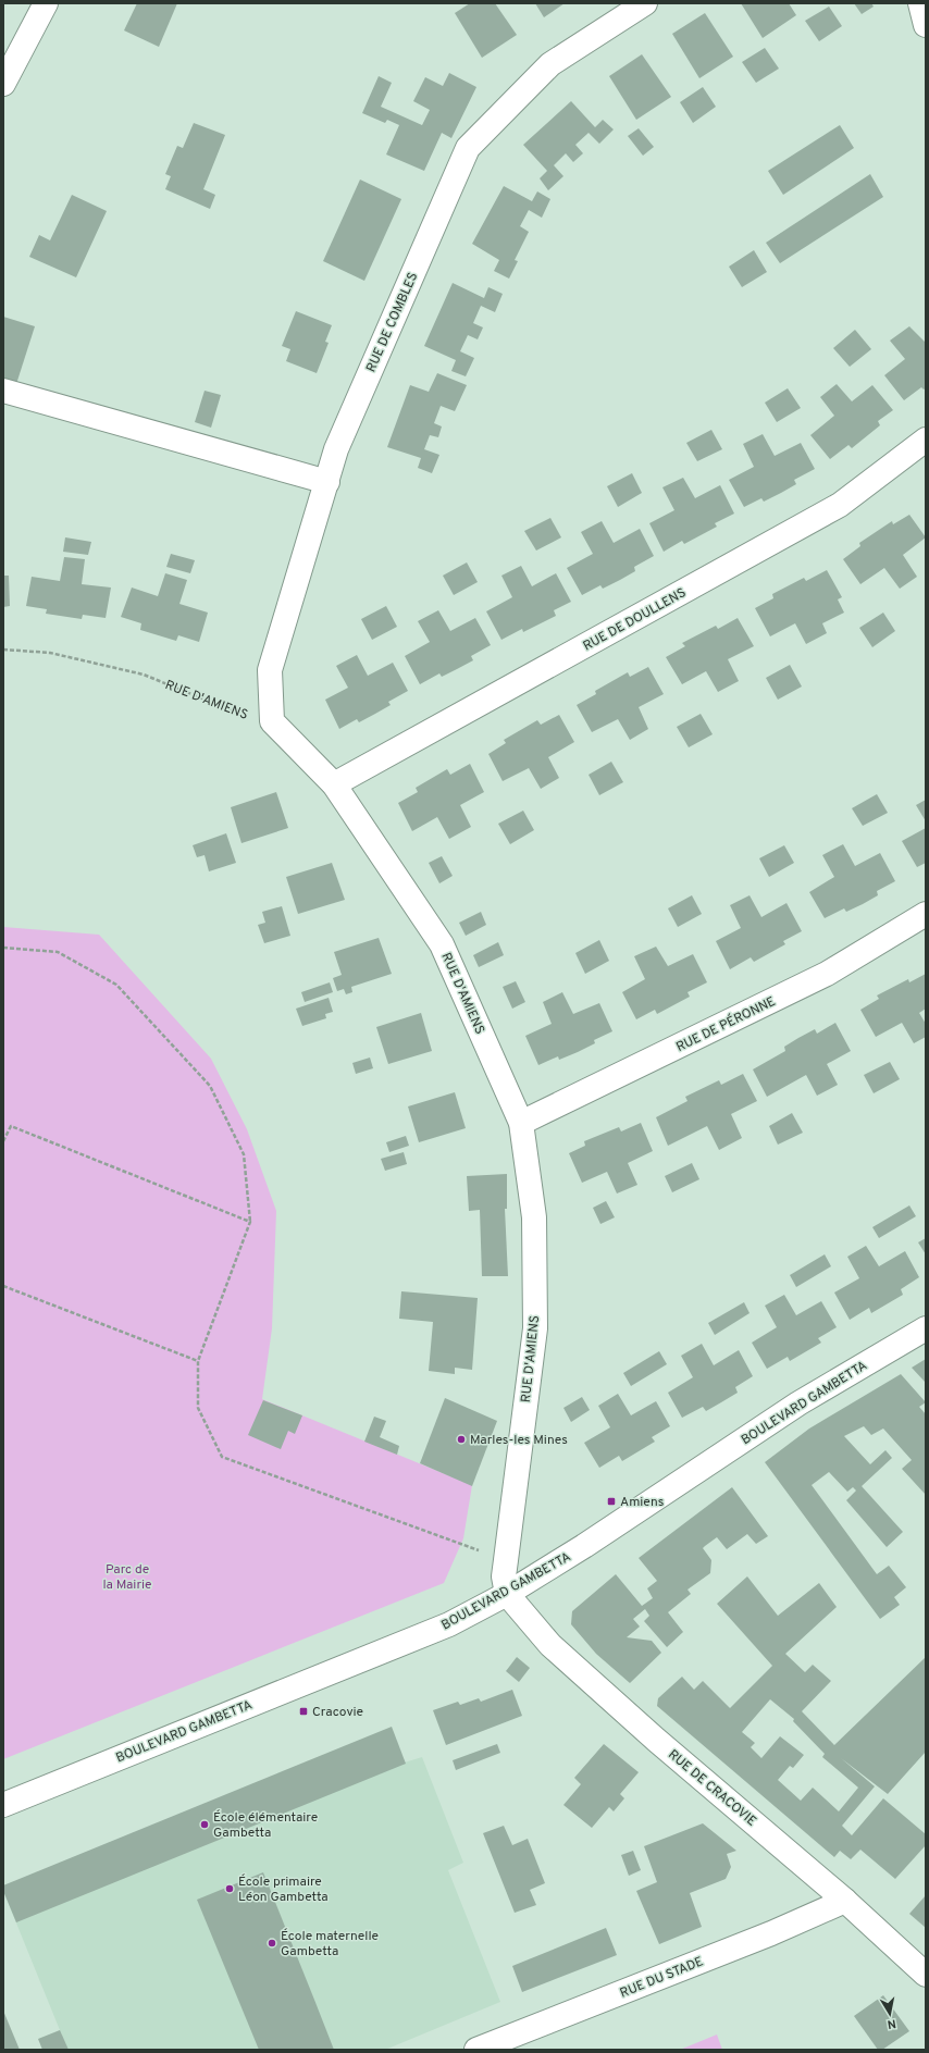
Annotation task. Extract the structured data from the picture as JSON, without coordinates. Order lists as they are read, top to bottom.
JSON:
{
  "streets": {
    "street": [
      "RUE DE COMBLES",
      "RUE DE DOULLENS",
      "RUE D'AMIENS",
      "RUE DE PÉRONNE",
      "BOULEVARD GAMBETTA",
      "RUE DE CRACOVIE",
      "RUE DU STADE"
    ]
  },
  "crossings": [
    ["RUE DE COMBLES", "RUE D'AMIENS"],
    ["RUE DE DOULLENS", "RUE D'AMIENS"],
    ["RUE D'AMIENS", "RUE DE PÉRONNE"],
    ["RUE D'AMIENS", "BOULEVARD GAMBETTA"],
    ["RUE D'AMIENS", "RUE DE CRACOVIE"],
    ["BOULEVARD GAMBETTA", "RUE DE CRACOVIE"],
    ["RUE DE CRACOVIE", "RUE DU STADE"]
  ],
  "parks": ["Parc de la Mairie"],
  "places": {
    "other": [
      "Marles-les Mines",
      "École élémentaire Gambetta",
      "École primaire Léon Gambetta",
      "École maternelle Gambetta"
    ],
    "transit": ["Amiens", "Cracovie"]
  },
  "north": "bottom"
}
